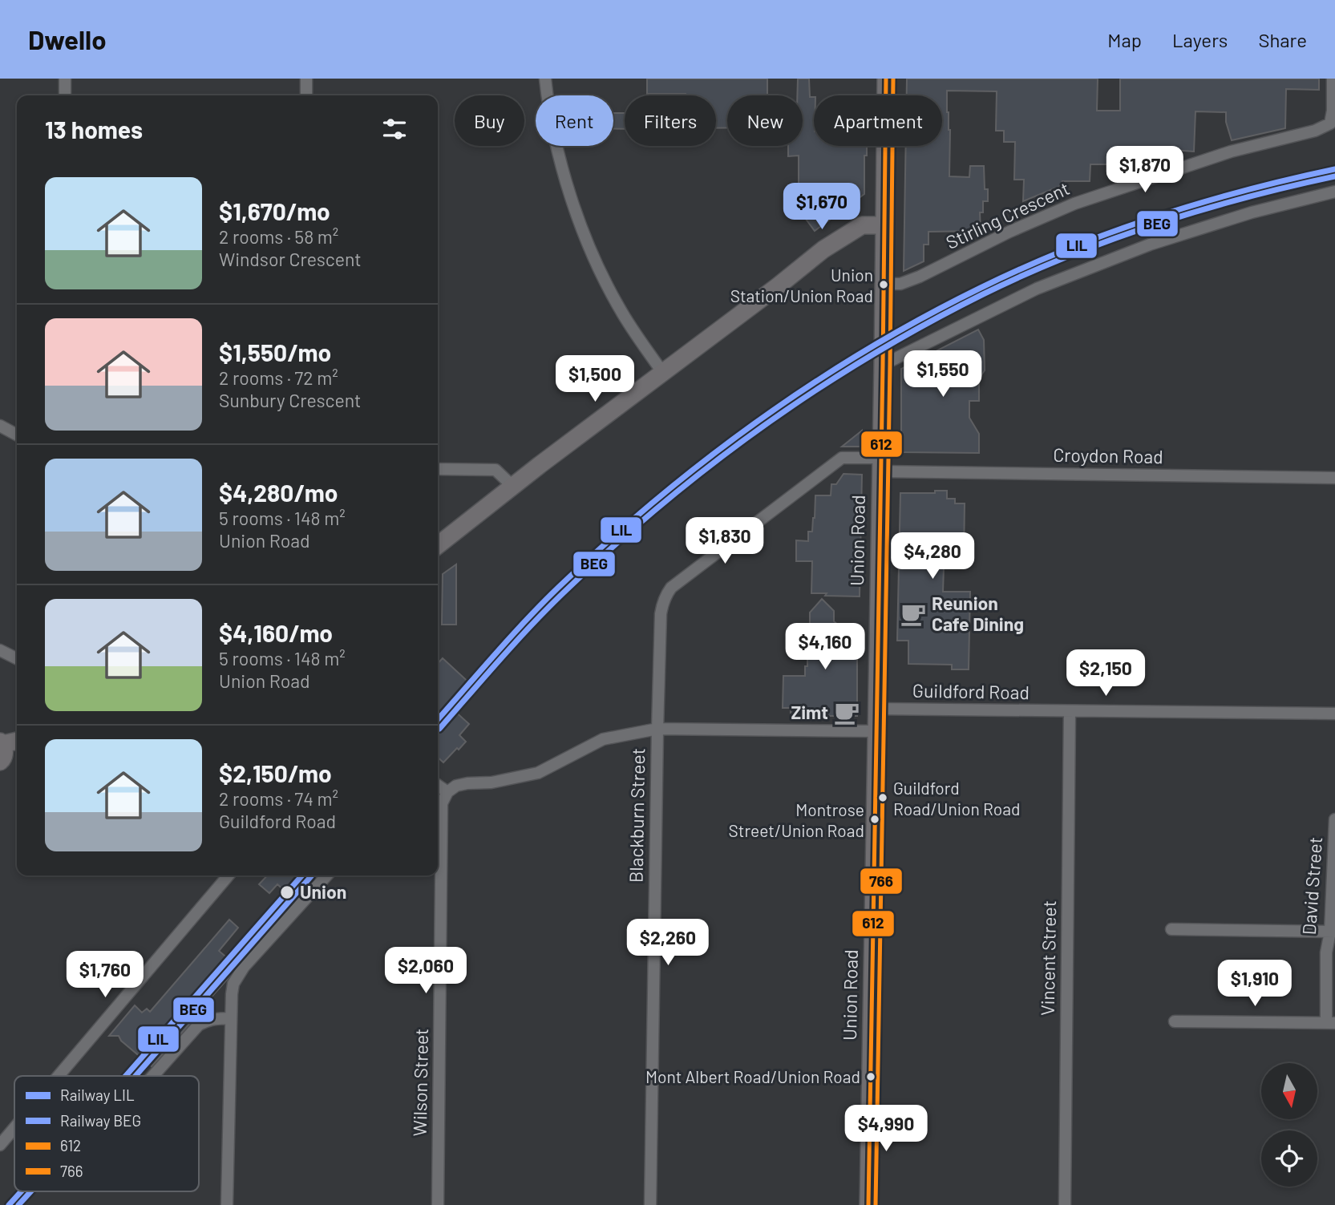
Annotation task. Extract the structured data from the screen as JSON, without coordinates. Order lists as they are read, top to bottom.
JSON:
{
  "streets": {
    "main road": ["Union Road"],
    "street": [
      "Stirling Crescent",
      "Croydon Road",
      "Guildford Road",
      "Blackburn Street",
      "David Street",
      "Vincent Street",
      "Wilson Street"
    ]
  },
  "crossings": [
    ["Stirling Crescent", "Union Road"],
    ["Croydon Road", "Union Road"],
    ["Croydon Road", "Blackburn Street"],
    ["Union Road", "Guildford Road"],
    ["Guildford Road", "Vincent Street"]
  ],
  "places": {
    "other": [
      "Union Station/Union Road",
      "Guildford Road/Union Road",
      "Montrose Street/Union Road",
      "Union",
      "Mont Albert Road/Union Road"
    ],
    "cafe": ["Reunion Cafe Dining", "Zimt"]
  },
  "lines": [
    "transit line 612",
    "transit line 766",
    "rail line LIL",
    "rail line BEG"
  ],
  "legend": [
    "Railway LIL",
    "Railway BEG",
    "612",
    "766"
  ],
  "north": "bottom",
  "page": {
    "header": "Dwello",
    "nav": ["Map", "Layers", "Share"],
    "chip": [
      "Buy",
      "Rent",
      "Filters",
      "New",
      "Apartment"
    ],
    "heading": "13 homes",
    "price": [
      "$1,870",
      "$1,670",
      "$1,550",
      "$1,500",
      "$1,830",
      "$4,280",
      "$4,160",
      "$2,150",
      "$2,260",
      "$2,060",
      "$1,760",
      "$1,910",
      "$4,990"
    ],
    "list": [
      {
        "name": "$1,670/mo",
        "note": "2 rooms · 58 m² · Windsor Crescent"
      },
      {
        "name": "$1,550/mo",
        "note": "2 rooms · 72 m² · Sunbury Crescent"
      },
      {
        "name": "$4,280/mo",
        "note": "5 rooms · 148 m² · Union Road"
      },
      {
        "name": "$4,160/mo",
        "note": "5 rooms · 148 m² · Union Road"
      },
      {
        "name": "$2,150/mo",
        "note": "2 rooms · 74 m² · Guildford Road"
      }
    ]
  }
}
